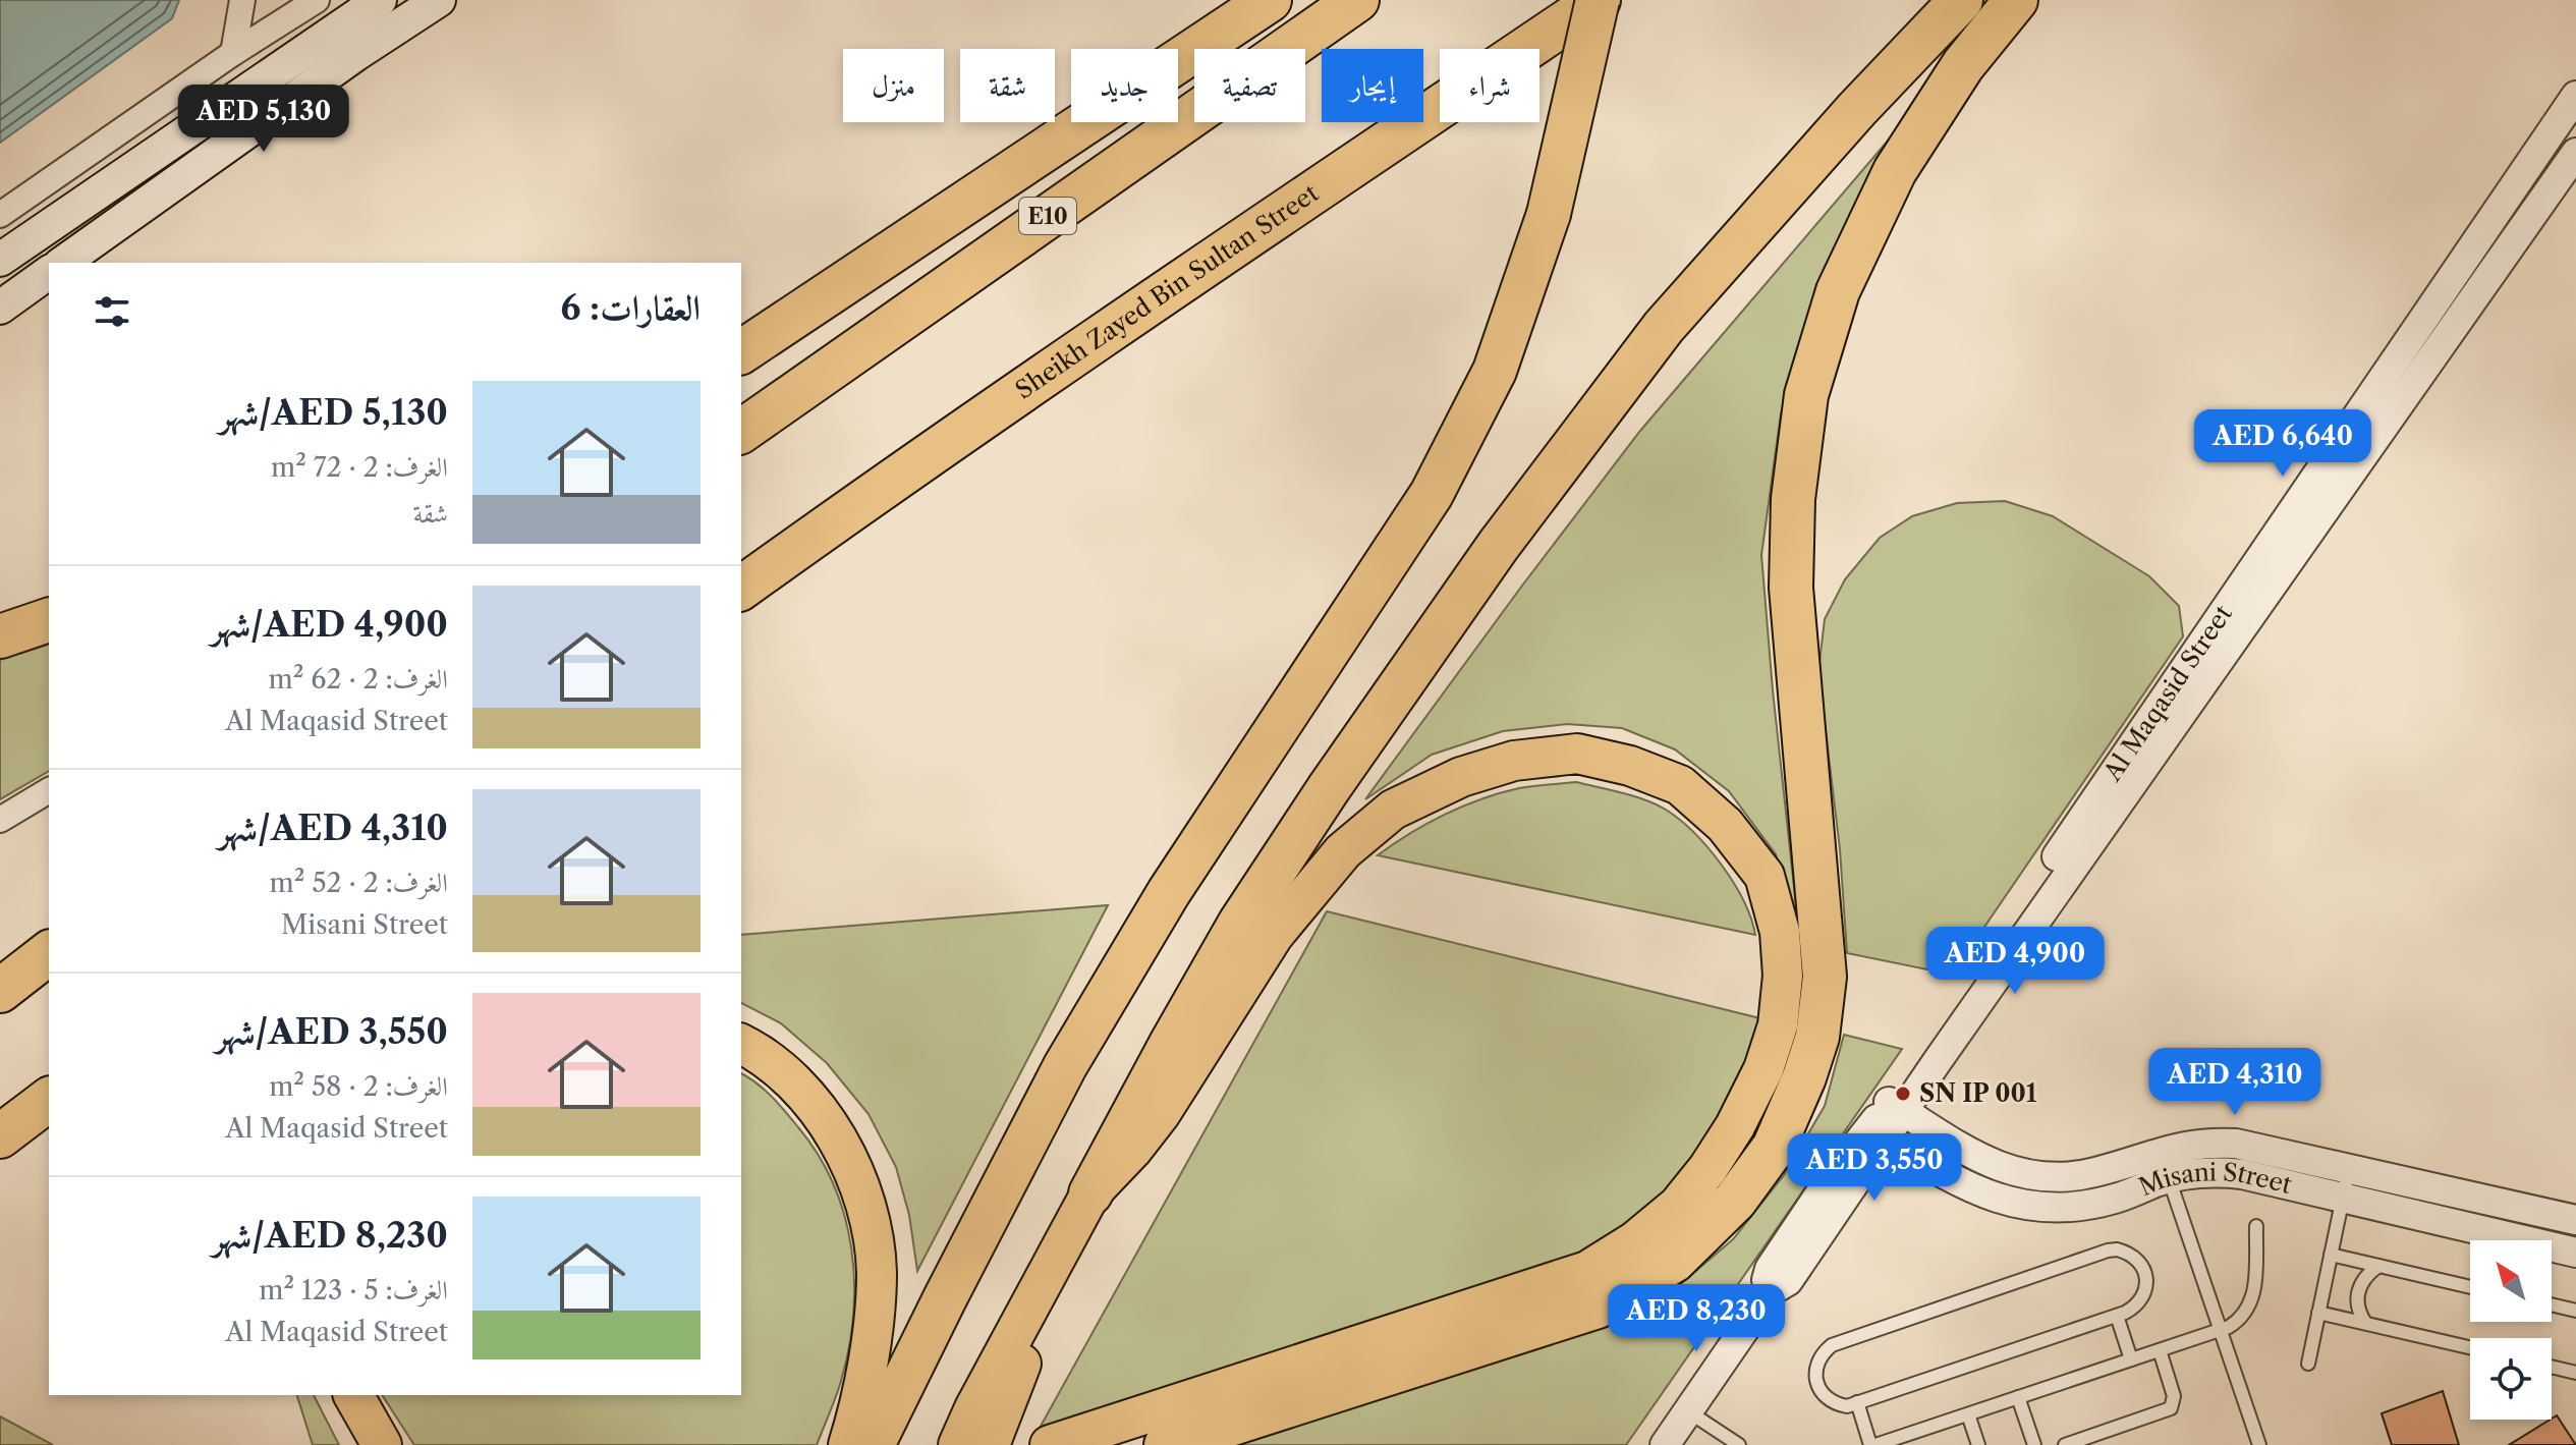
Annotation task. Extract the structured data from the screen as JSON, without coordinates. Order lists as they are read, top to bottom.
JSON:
{
  "streets": {
    "highway": ["E10", "Sheikh Zayed Bin Sultan Street"],
    "street": ["Al Maqasid Street", "Misani Street"]
  },
  "crossings": [
    ["Al Maqasid Street", "Misani Street"]
  ],
  "places": ["SN IP 001"],
  "north": "top left",
  "page": {
    "chip": [
      "شراء",
      "إيجار",
      "تصفية",
      "جديد",
      "شقة",
      "منزل"
    ],
    "price": [
      "AED 5,130",
      "AED 6,640",
      "AED 4,900",
      "AED 4,310",
      "AED 3,550",
      "AED 8,230"
    ],
    "heading": "العقارات: 6",
    "list": [
      {
        "name": "AED 5,130/شهر",
        "note": "الغرف: 2 · 72 m² · شقة"
      },
      {
        "name": "AED 4,900/شهر",
        "note": "الغرف: 2 · 62 m² · Al Maqasid Street"
      },
      {
        "name": "AED 4,310/شهر",
        "note": "الغرف: 2 · 52 m² · Misani Street"
      },
      {
        "name": "AED 3,550/شهر",
        "note": "الغرف: 2 · 58 m² · Al Maqasid Street"
      },
      {
        "name": "AED 8,230/شهر",
        "note": "الغرف: 5 · 123 m² · Al Maqasid Street"
      }
    ]
  }
}
